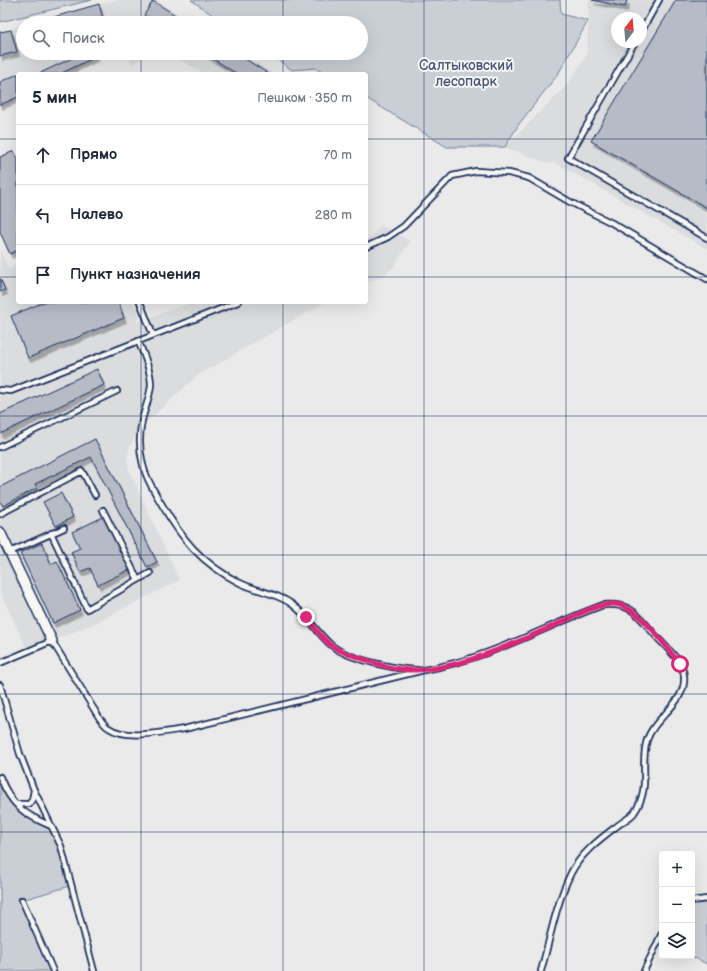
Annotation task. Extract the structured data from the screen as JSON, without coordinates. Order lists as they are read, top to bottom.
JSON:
{
  "parks": ["Салтыковский лесопарк"],
  "north": "top",
  "page": {
    "search": "Поиск",
    "heading": ["5 мин", "Пешком · 350 m"],
    "list": [
      ["Прямо", "70 m"],
      ["Налево", "280 m"],
      "Пункт назначения"
    ],
    "map_buttons": ["+", "−"]
  }
}
